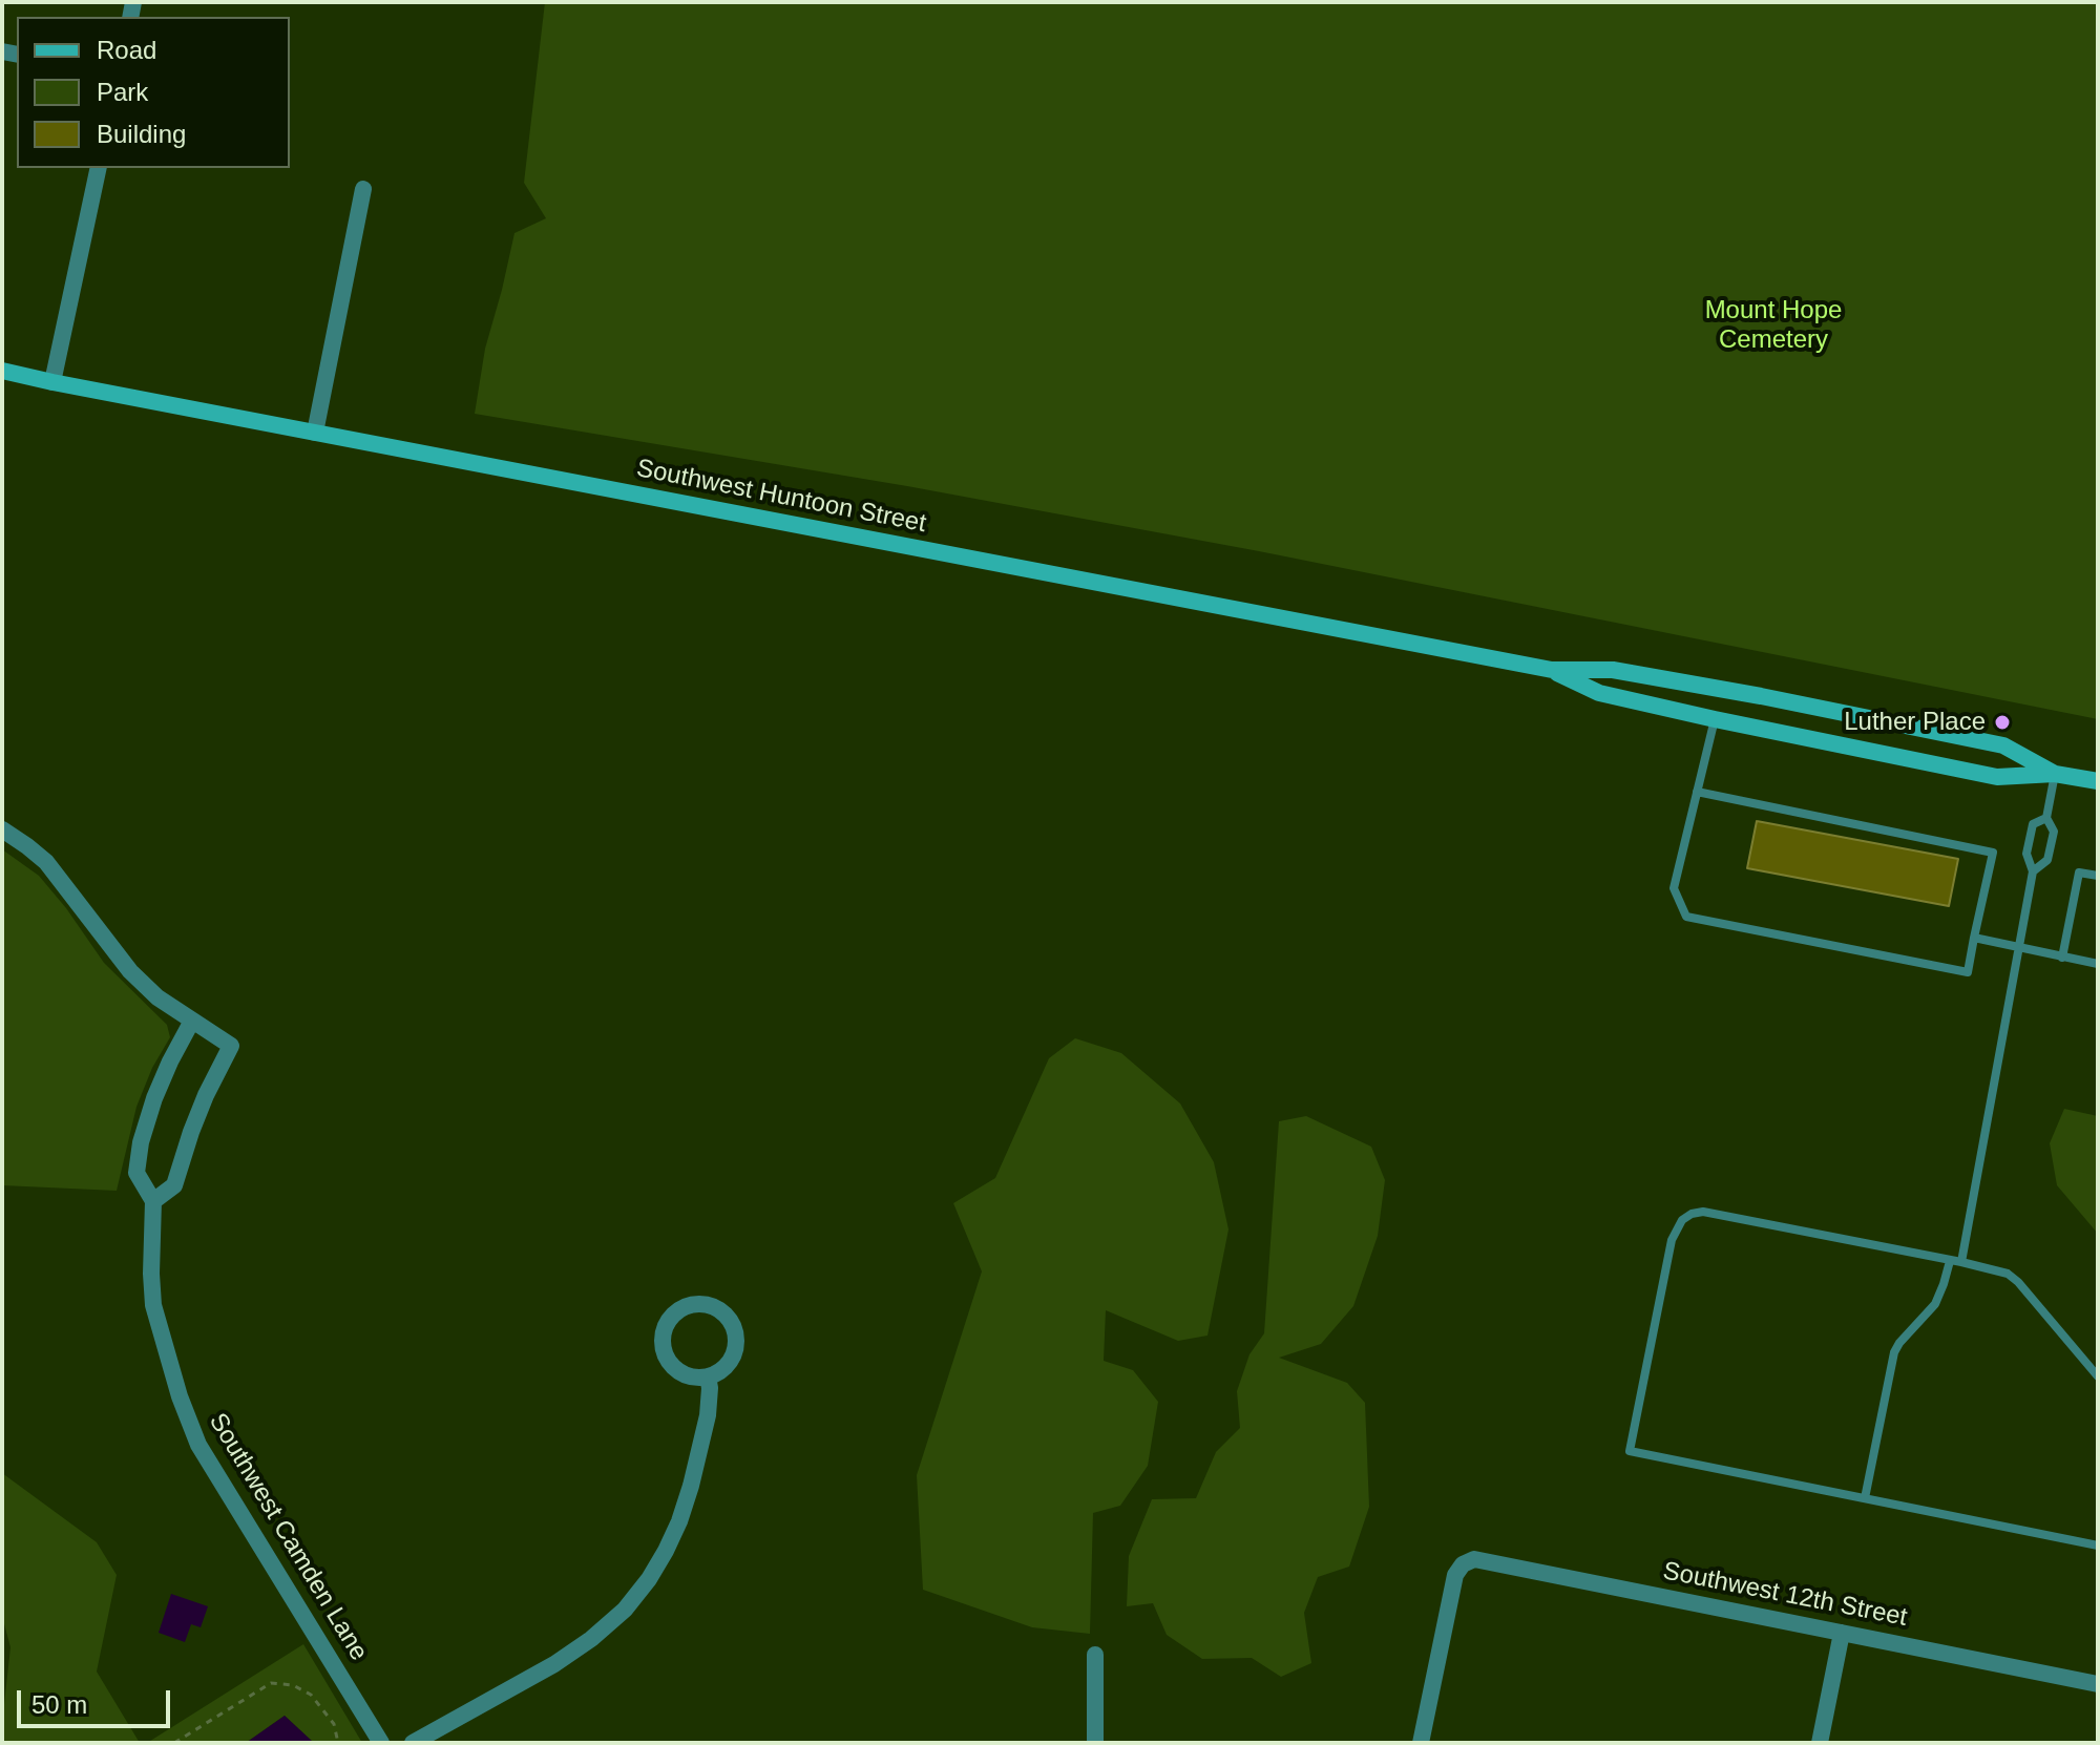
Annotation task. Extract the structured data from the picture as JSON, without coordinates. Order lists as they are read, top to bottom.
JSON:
{
  "streets": {
    "main road": ["Southwest Huntoon Street"],
    "street": ["Southwest Camden Lane", "Southwest 12th Street"]
  },
  "parks": ["Mount Hope Cemetery"],
  "places": ["Luther Place"],
  "legend": ["Road", "Park", "Building"],
  "scale_bar": "50 m"
}
